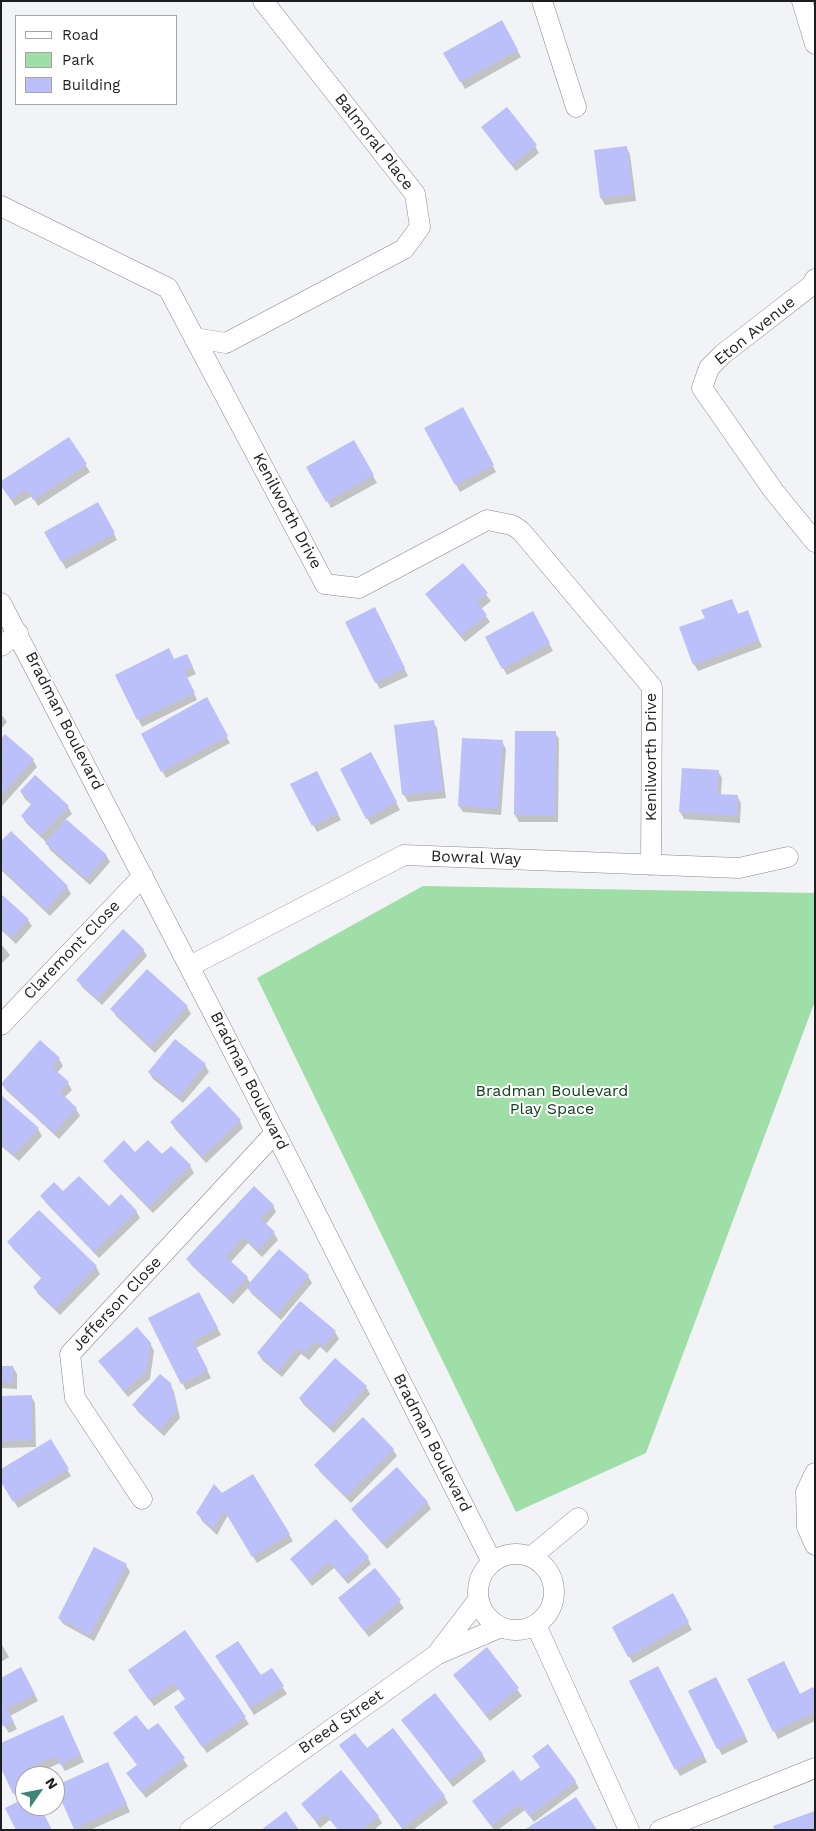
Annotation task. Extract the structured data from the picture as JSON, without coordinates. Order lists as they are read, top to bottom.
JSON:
{
  "streets": {
    "street": [
      "Balmoral Place",
      "Eton Avenue",
      "Kenilworth Drive",
      "Bradman Boulevard",
      "Bowral Way",
      "Claremont Close",
      "Jefferson Close",
      "Breed Street"
    ]
  },
  "crossings": [
    ["Balmoral Place", "Kenilworth Drive"],
    ["Kenilworth Drive", "Bowral Way"],
    ["Bradman Boulevard", "Bowral Way"],
    ["Bradman Boulevard", "Claremont Close"],
    ["Bradman Boulevard", "Jefferson Close"],
    ["Bradman Boulevard", "Breed Street"]
  ],
  "parks": ["Bradman Boulevard Play Space"],
  "legend": ["Road", "Park", "Building"],
  "north": "top right"
}
